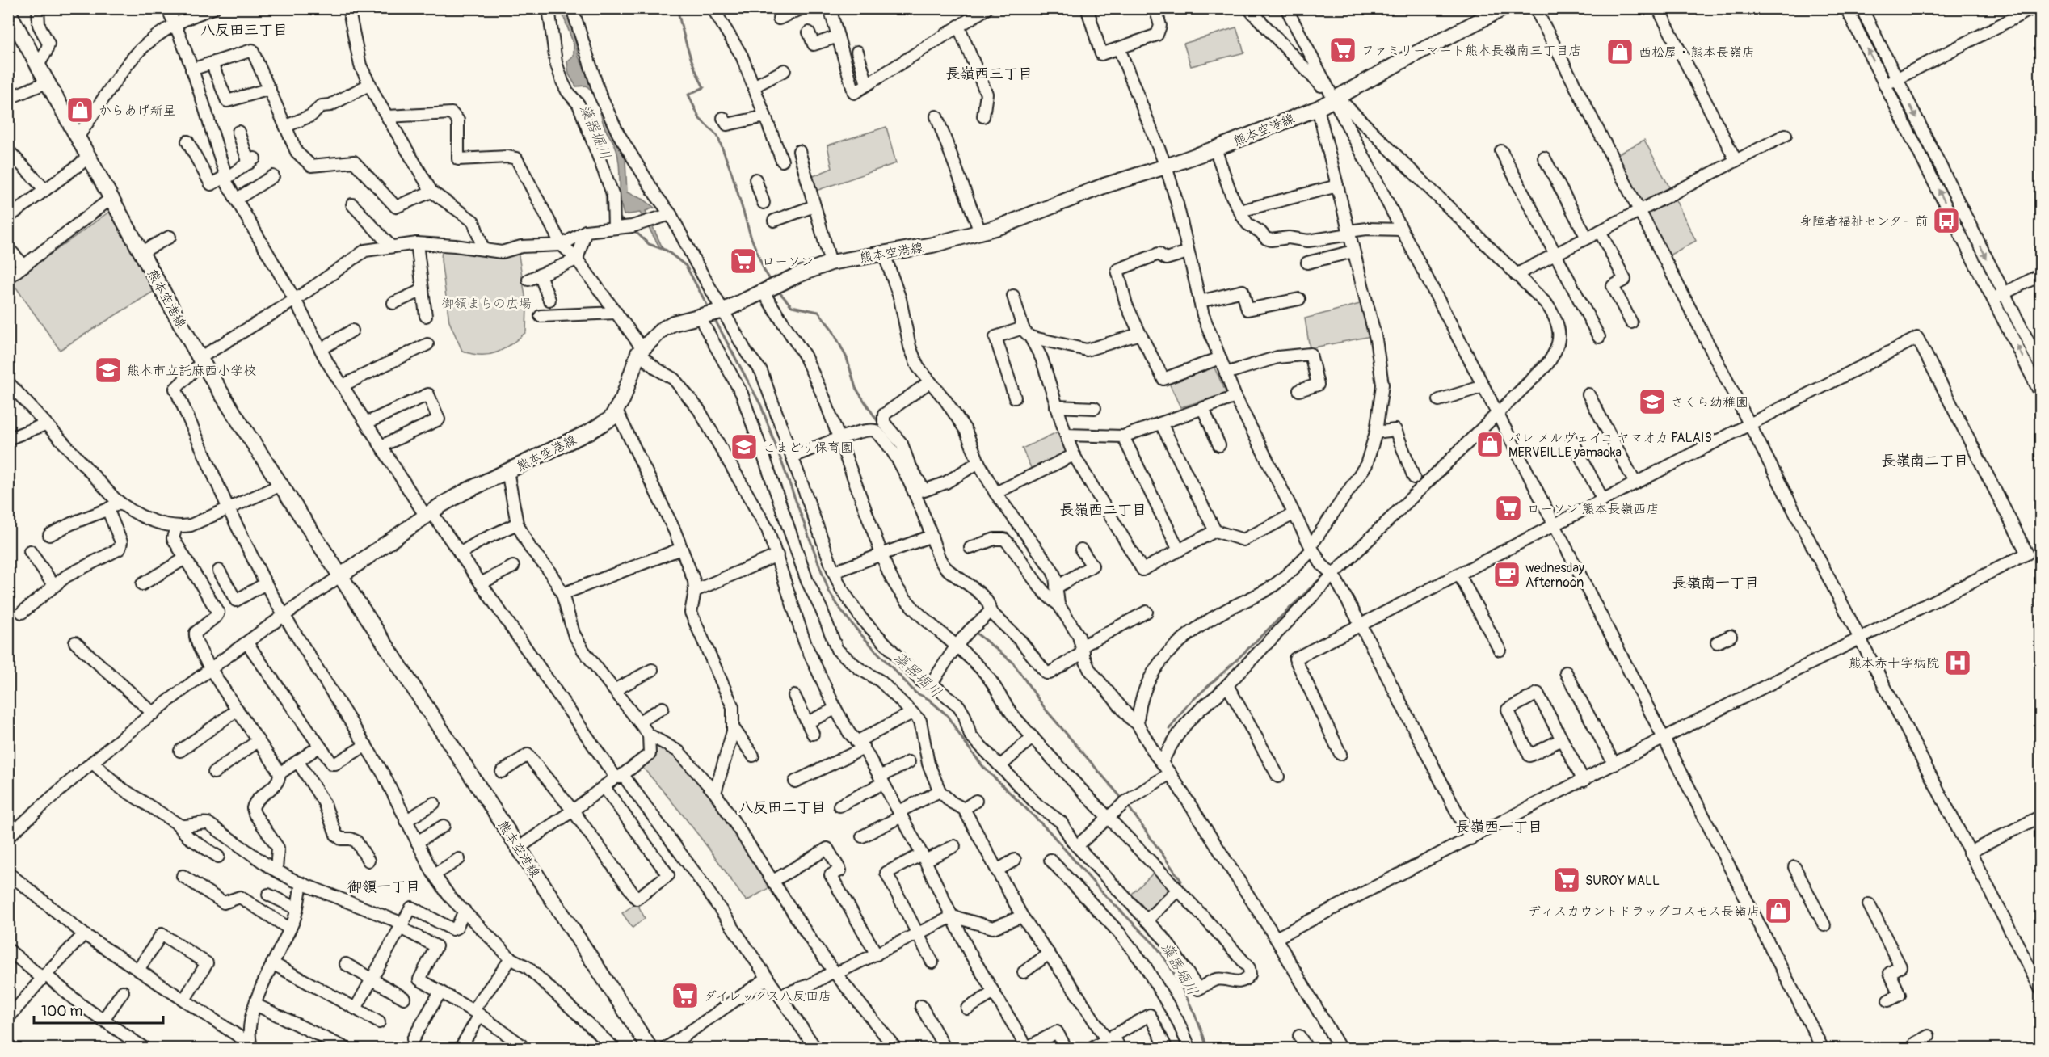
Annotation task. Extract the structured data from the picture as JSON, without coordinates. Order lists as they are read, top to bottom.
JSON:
{
  "streets": {
    "main road": ["熊本空港線"]
  },
  "districts": [
    "八反田三丁目",
    "長嶺西三丁目",
    "長嶺南二丁目",
    "長嶺西二丁目",
    "長嶺南一丁目",
    "八反田二丁目",
    "長嶺西一丁目",
    "御領一丁目"
  ],
  "water": ["藻器堀川"],
  "parks": ["御領まちの広場"],
  "places": {
    "supermarket": [
      "ファミリーマート熊本長嶺南三丁目店",
      "ローソン",
      "ローソン 熊本長嶺西店",
      "SUROY MALL",
      "ダイレックス八反田店"
    ],
    "shop": [
      "西松屋・熊本長嶺店",
      "からあげ新星",
      "パレ メルヴェイユ ヤマオカ PALAIS MERVEILLE yamaoka",
      "ディスカウントドラッグコスモス長嶺店"
    ],
    "bus stop": ["身障者福祉センター前"],
    "school or university": ["熊本市立託麻西小学校", "さくら幼稚園", "こまどり保育園"],
    "cafe": ["wednesday Afternoon"],
    "hospital": ["熊本赤十字病院"]
  },
  "scale_bar": "100 m"
}
